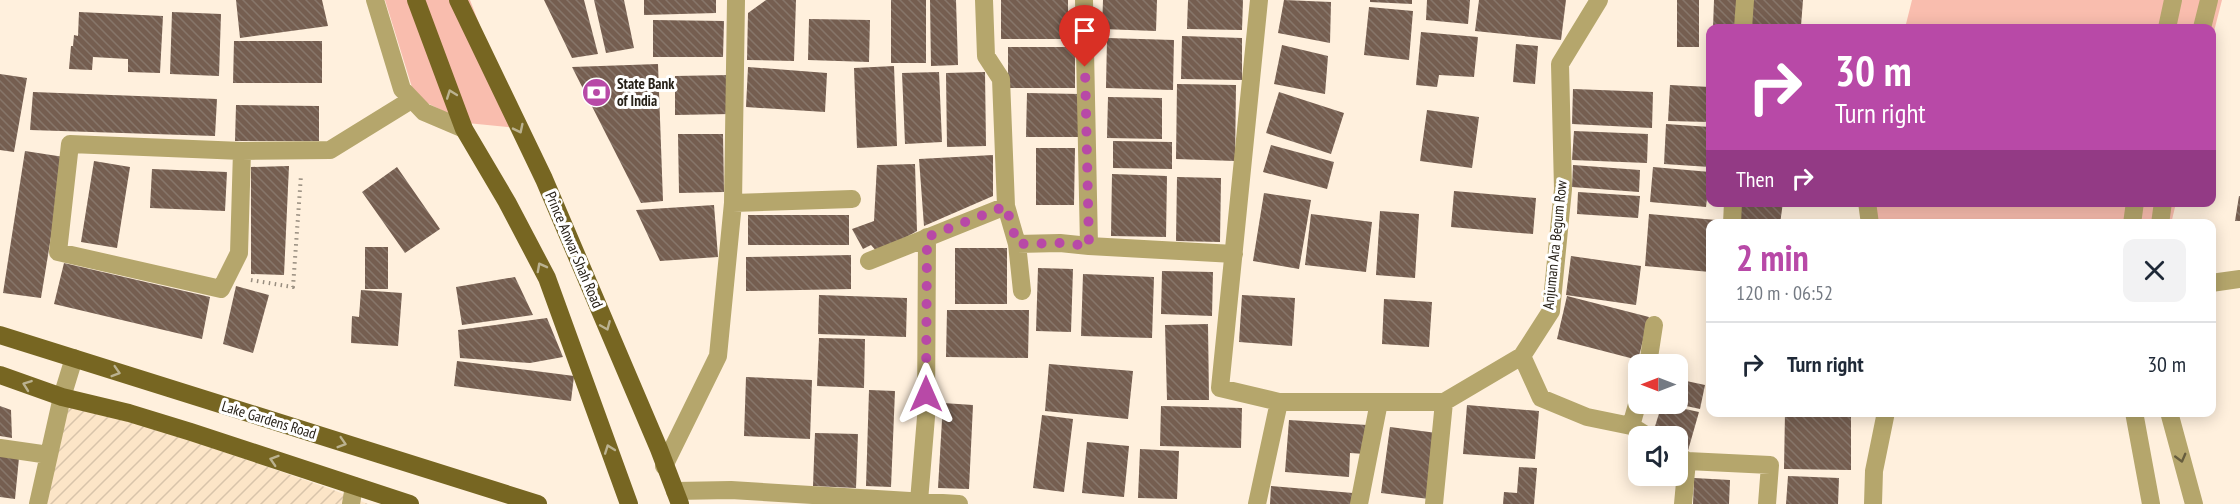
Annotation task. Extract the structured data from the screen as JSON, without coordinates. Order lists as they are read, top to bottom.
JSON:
{
  "streets": {
    "main road": ["Prince Anwar Shah Road", "Lake Gardens Road"],
    "street": ["Anjuman Ara Begum Row"]
  },
  "places": {
    "bank": ["State Bank of India"]
  },
  "north": "left",
  "page": {
    "turn": ["30 m", "Turn right"],
    "then": "Then",
    "heading": ["2 min", "120 m · 06:52"],
    "list": [
      {
        "name": "Turn right",
        "value": "30 m"
      }
    ]
  }
}
